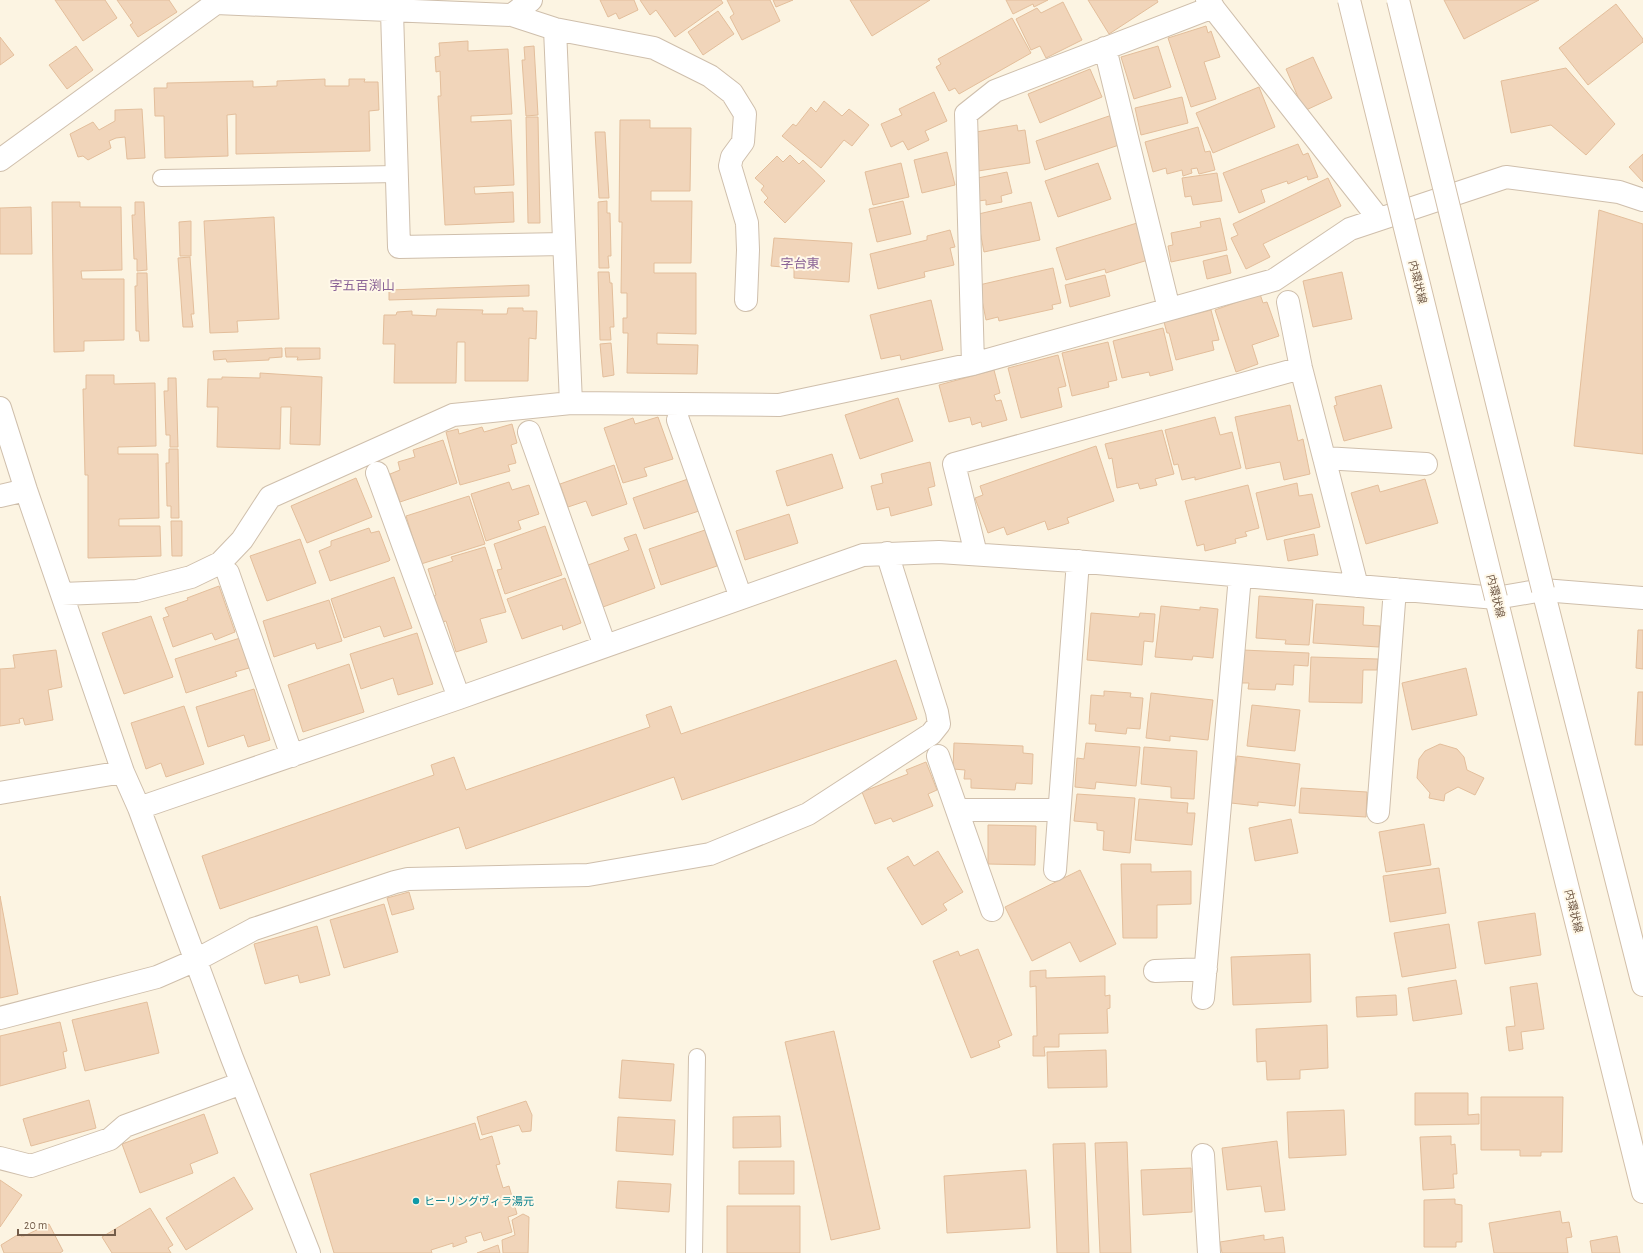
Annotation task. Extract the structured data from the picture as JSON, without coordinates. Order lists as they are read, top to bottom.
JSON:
{
  "streets": {
    "street": ["内環状線"]
  },
  "districts": ["字台東", "字五百渕山"],
  "places": ["ヒーリングヴィラ湯元"],
  "scale_bar": "20 m"
}
